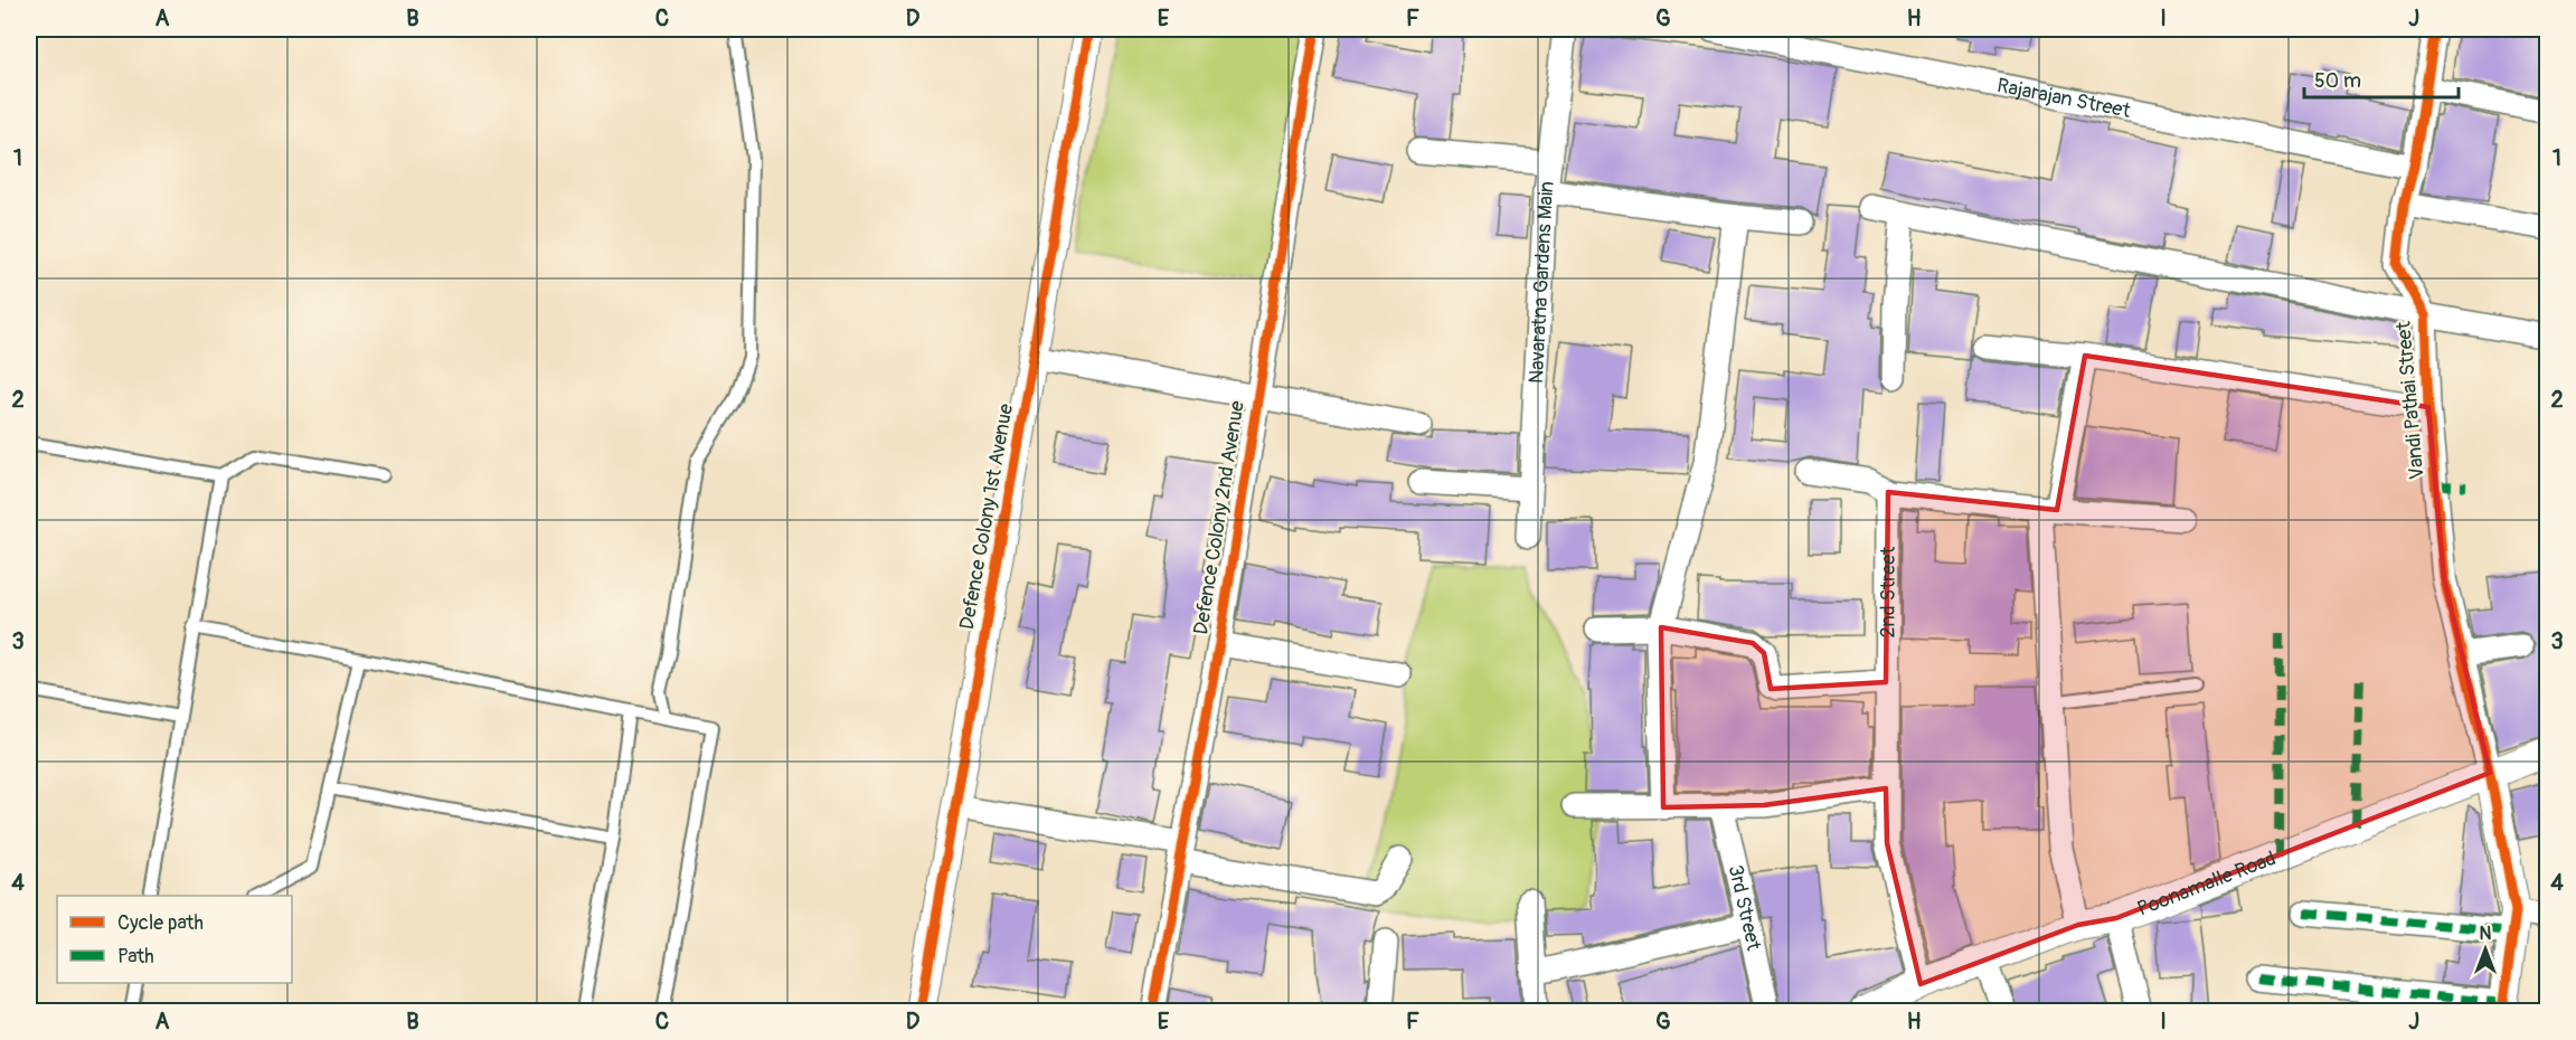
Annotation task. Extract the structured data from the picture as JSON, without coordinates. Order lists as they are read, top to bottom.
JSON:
{
  "streets": {
    "street": [
      "Rajarajan Street",
      "Navaratna Gardens Main",
      "Vandi Pathai Street",
      "Defence Colony 1st Avenue",
      "Defence Colony 2nd Avenue",
      "2nd Street",
      "Poonamalle Road",
      "3rd Street"
    ]
  },
  "crossings": [
    ["Rajarajan Street", "Vandi Pathai Street"],
    ["Vandi Pathai Street", "Poonamalle Road"],
    ["2nd Street", "Poonamalle Road"]
  ],
  "legend": ["Cycle path", "Path"],
  "scale_bar": "50 m",
  "north": "top",
  "grid": {
    "columns": [
      "A",
      "B",
      "C",
      "D",
      "E",
      "F",
      "G",
      "H",
      "I",
      "J"
    ],
    "rows": [
      "1",
      "2",
      "3",
      "4"
    ]
  }
}
